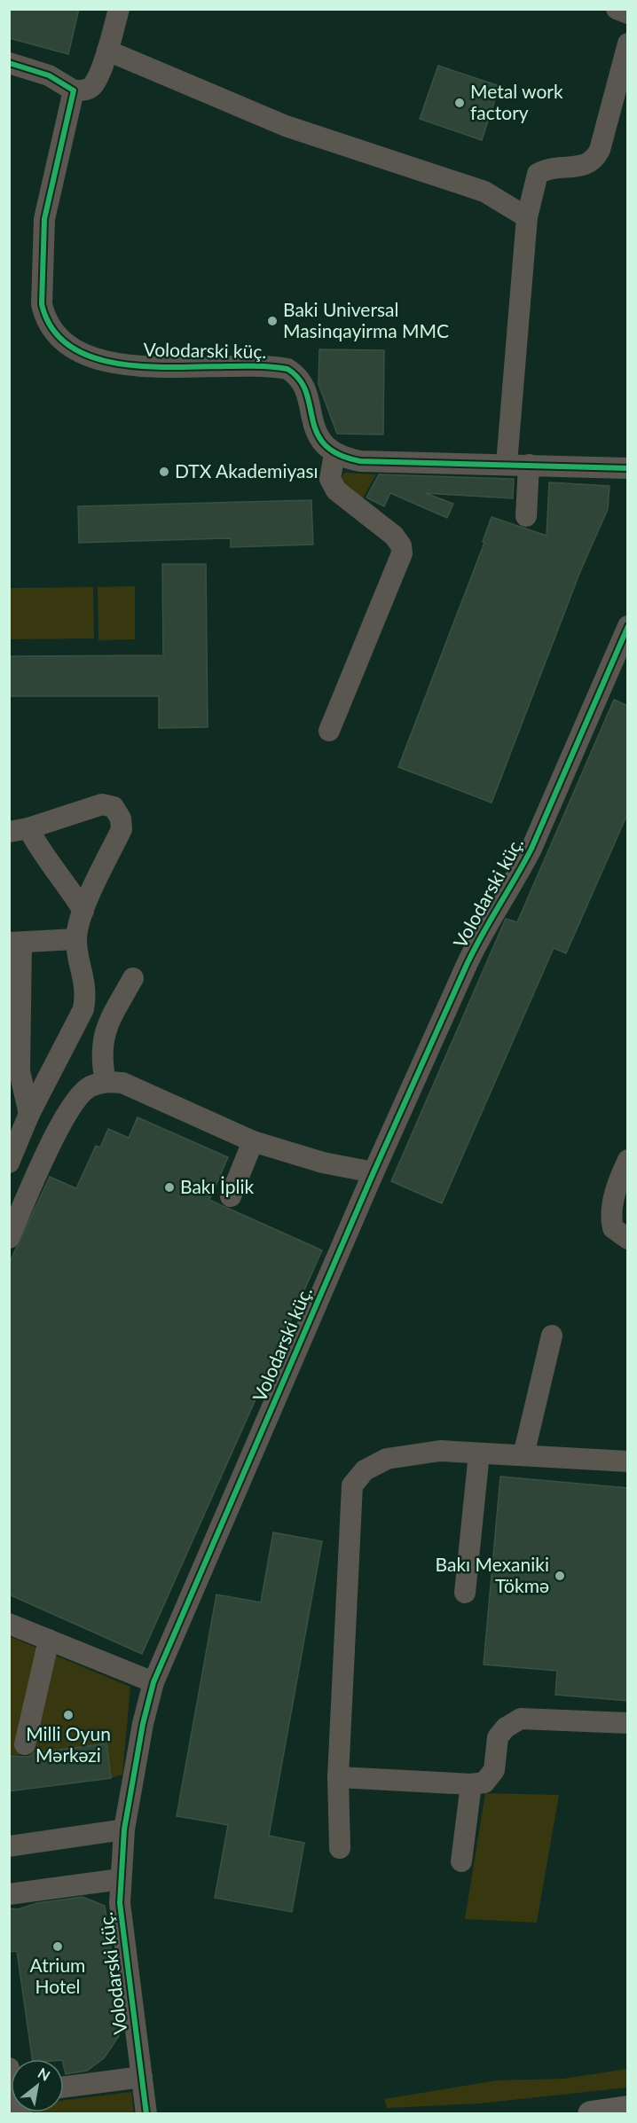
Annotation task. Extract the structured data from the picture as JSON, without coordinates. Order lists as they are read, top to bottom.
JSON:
{
  "streets": {
    "street": ["Volodarski küç."]
  },
  "places": [
    "Metal work factory",
    "Baki Universal Masinqayirma MMC",
    "DTX Akademiyası",
    "Bakı İplik",
    "Bakı Mexaniki Tökmə",
    "Milli Oyun Mərkəzi",
    "Atrium Hotel"
  ],
  "north": "top right"
}
